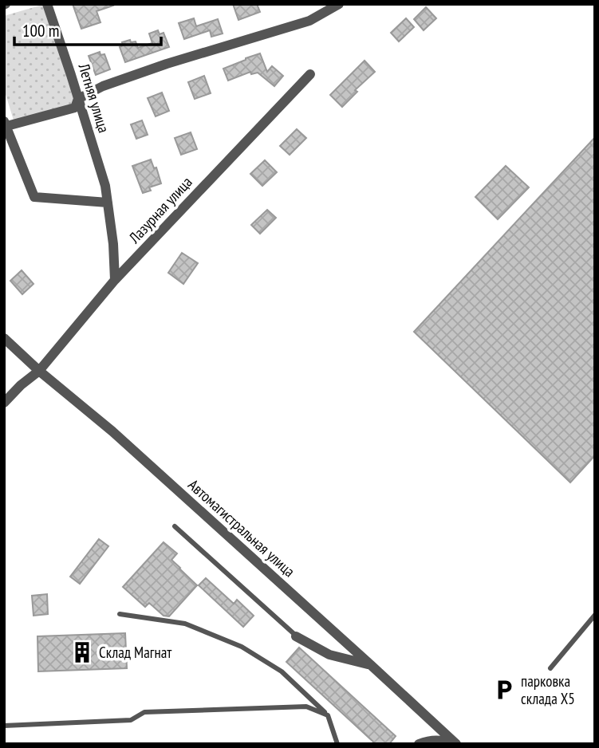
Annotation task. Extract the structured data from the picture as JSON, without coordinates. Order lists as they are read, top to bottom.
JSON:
{
  "streets": {
    "street": ["Летняя улица", "Лазурная улица", "Автомагистральная улица"]
  },
  "crossings": [
    ["Летняя улица", "Лазурная улица"],
    ["Лазурная улица", "Автомагистральная улица"]
  ],
  "places": {
    "building": ["Склад Магнат"],
    "parking": ["парковка склада X5"]
  },
  "scale_bar": "100 m"
}
